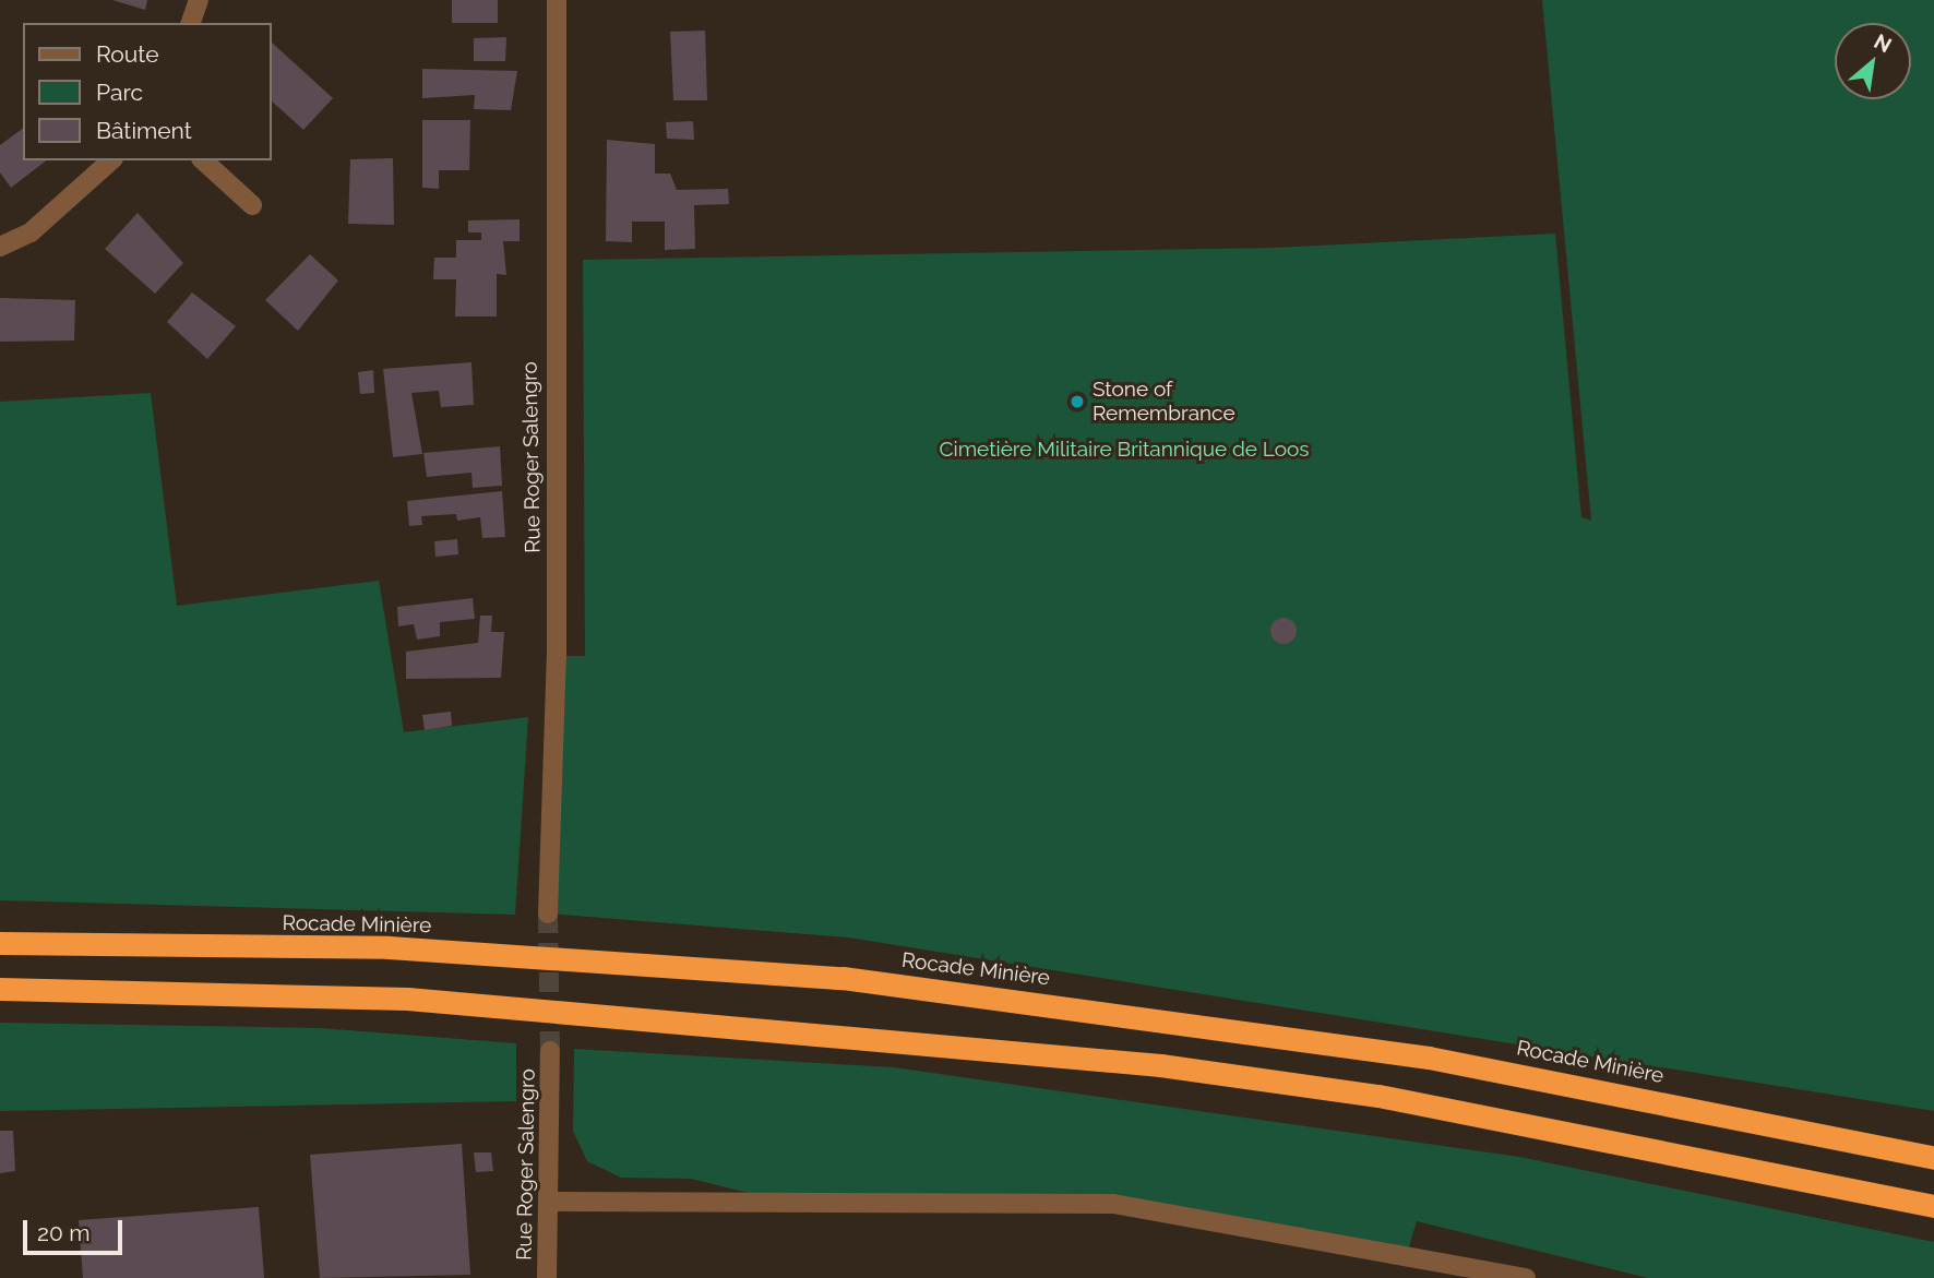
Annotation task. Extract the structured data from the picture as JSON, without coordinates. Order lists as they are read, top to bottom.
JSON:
{
  "streets": {
    "highway": ["Rocade Minière"],
    "street": ["Rue Roger Salengro"]
  },
  "parks": ["Cimetière Militaire Britannique de Loos"],
  "places": ["Stone of Remembrance"],
  "legend": ["Route", "Parc", "Bâtiment"],
  "scale_bar": "20 m",
  "north": "top right"
}
